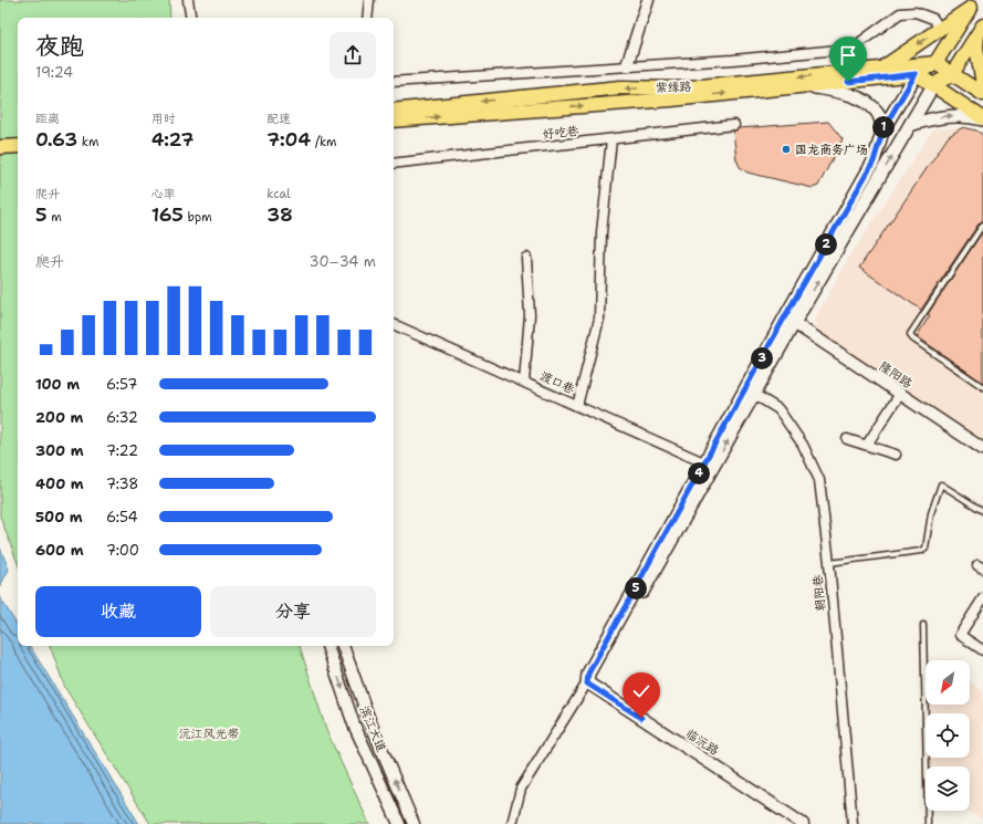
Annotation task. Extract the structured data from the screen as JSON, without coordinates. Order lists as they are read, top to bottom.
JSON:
{
  "streets": {
    "main road": ["紫缘路"],
    "street": [
      "好吃巷",
      "隆阳路",
      "渡口巷",
      "朝阳巷",
      "滨江大道",
      "临沅路"
    ]
  },
  "parks": ["沅江风光带"],
  "places": ["国龙商务广场"],
  "north": "bottom left",
  "page": {
    "heading": ["夜跑", "19:24"],
    "stats": [
      ["距离", "0.63 km"],
      ["用时", "4:27"],
      ["配速", "7:04 /km"],
      ["爬升", "5 m"],
      ["心率", "165 bpm"],
      ["kcal", "38"]
    ],
    "pins": [
      "1",
      "2",
      "3",
      "4",
      "5"
    ],
    "chart": ["爬升", "30–34 m"],
    "list": [
      {
        "name": "100 m",
        "note": "6:57"
      },
      {
        "name": "200 m",
        "note": "6:32"
      },
      {
        "name": "300 m",
        "note": "7:22"
      },
      {
        "name": "400 m",
        "note": "7:38"
      },
      {
        "name": "500 m",
        "note": "6:54"
      },
      {
        "name": "600 m",
        "note": "7:00"
      }
    ],
    "buttons": ["收藏", "分享"]
  }
}
